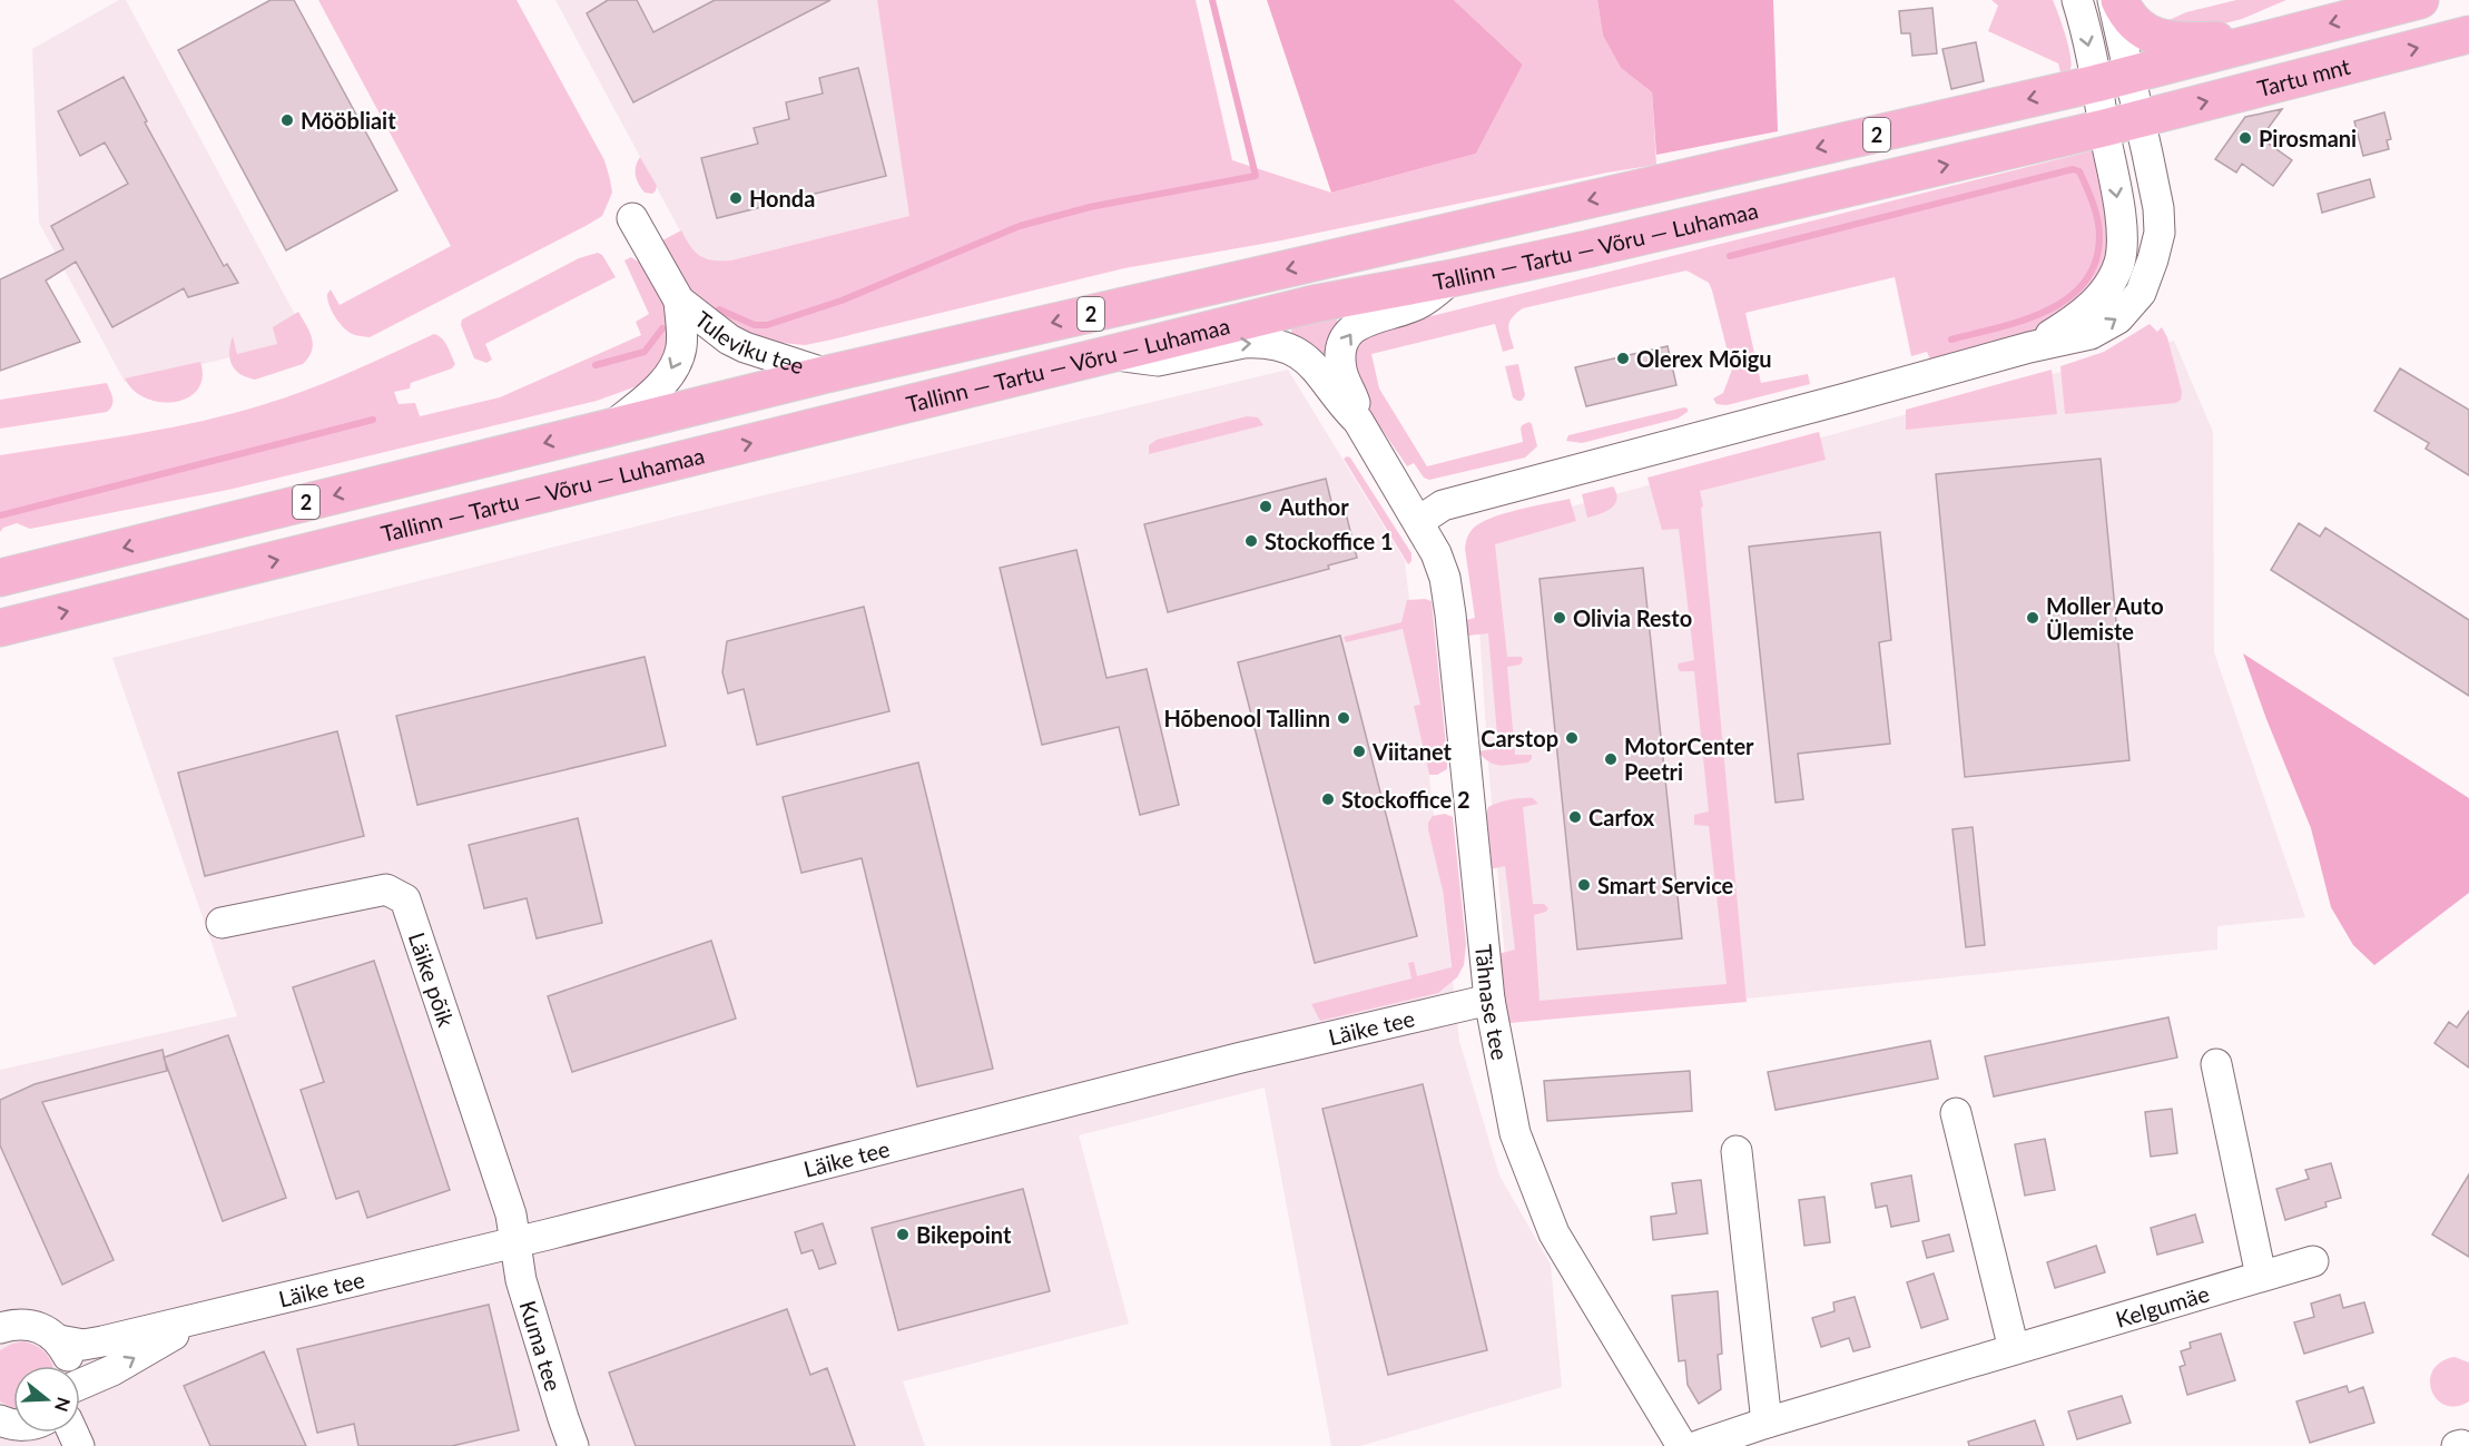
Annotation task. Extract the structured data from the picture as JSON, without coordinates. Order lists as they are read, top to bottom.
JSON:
{
  "streets": {
    "highway": ["Tartu mnt", "2", "Tallinn — Tartu — Võru — Luhamaa"],
    "street": [
      "Tuleviku tee",
      "Läike põik",
      "Tähnase tee",
      "Läike tee",
      "Kelgumäe",
      "Kuma tee"
    ]
  },
  "crossings": [
    ["Tartu mnt", "Tallinn — Tartu — Võru — Luhamaa"],
    ["Tallinn — Tartu — Võru — Luhamaa", "Tuleviku tee"],
    ["Läike põik", "Läike tee"],
    ["Läike põik", "Kuma tee"],
    ["Tähnase tee", "Läike tee"],
    ["Läike tee", "Kuma tee"]
  ],
  "places": [
    "Mööbliait",
    "Pirosmani",
    "Honda",
    "Olerex Mõigu",
    "Author",
    "Stockoffice 1",
    "Olivia Resto",
    "Moller Auto Ülemiste",
    "Hõbenool Tallinn",
    "Carstop",
    "Viitanet",
    "MotorCenter Peetri",
    "Stockoffice 2",
    "Carfox",
    "Smart Service",
    "Bikepoint"
  ],
  "north": "right"
}
